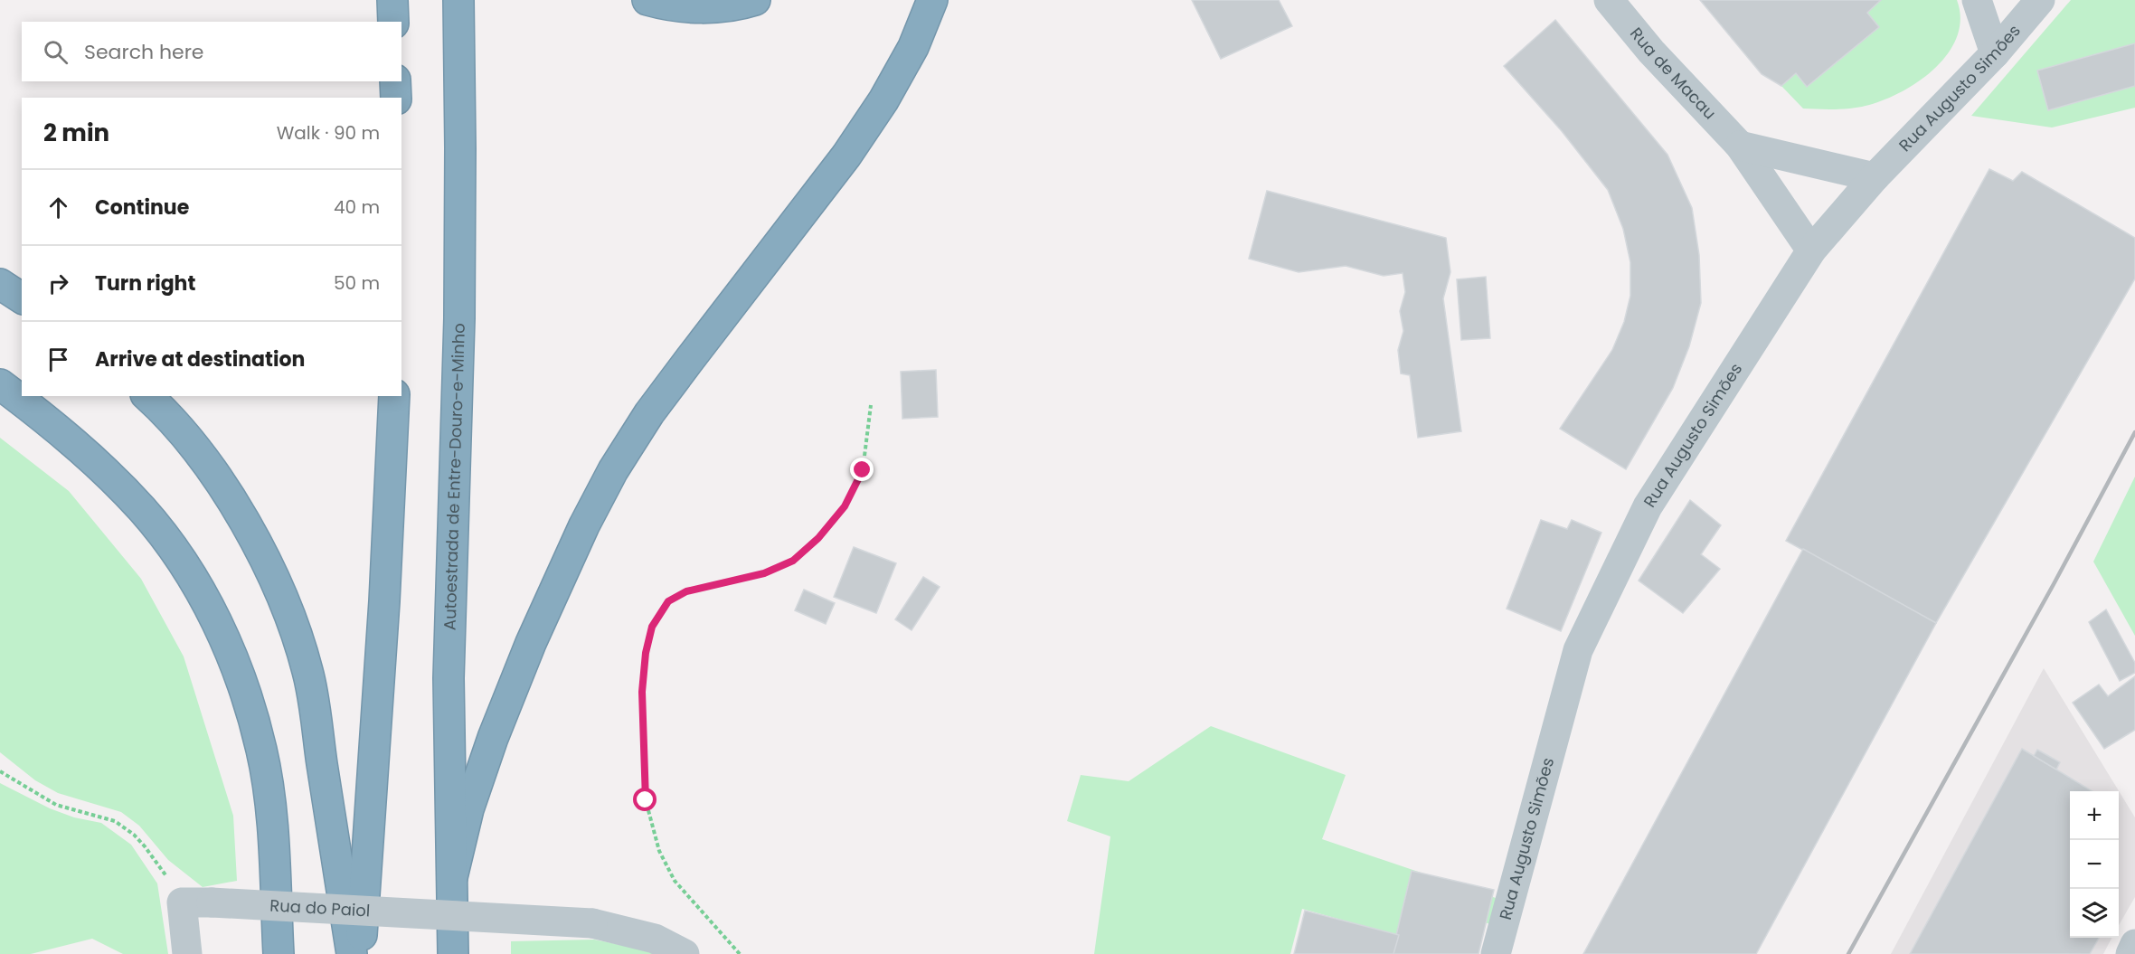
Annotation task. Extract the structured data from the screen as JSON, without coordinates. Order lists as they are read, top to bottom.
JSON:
{
  "streets": {
    "highway": ["Autoestrada de Entre-Douro-e-Minho"],
    "street": ["Rua de Macau", "Rua Augusto Simões", "Rua do Paiol"]
  },
  "crossings": [
    ["Rua de Macau", "Rua Augusto Simões"]
  ],
  "page": {
    "search": "Search here",
    "heading": ["2 min", "Walk · 90 m"],
    "list": [
      ["Continue", "40 m"],
      ["Turn right", "50 m"],
      "Arrive at destination"
    ],
    "map_buttons": ["+", "−"]
  }
}
